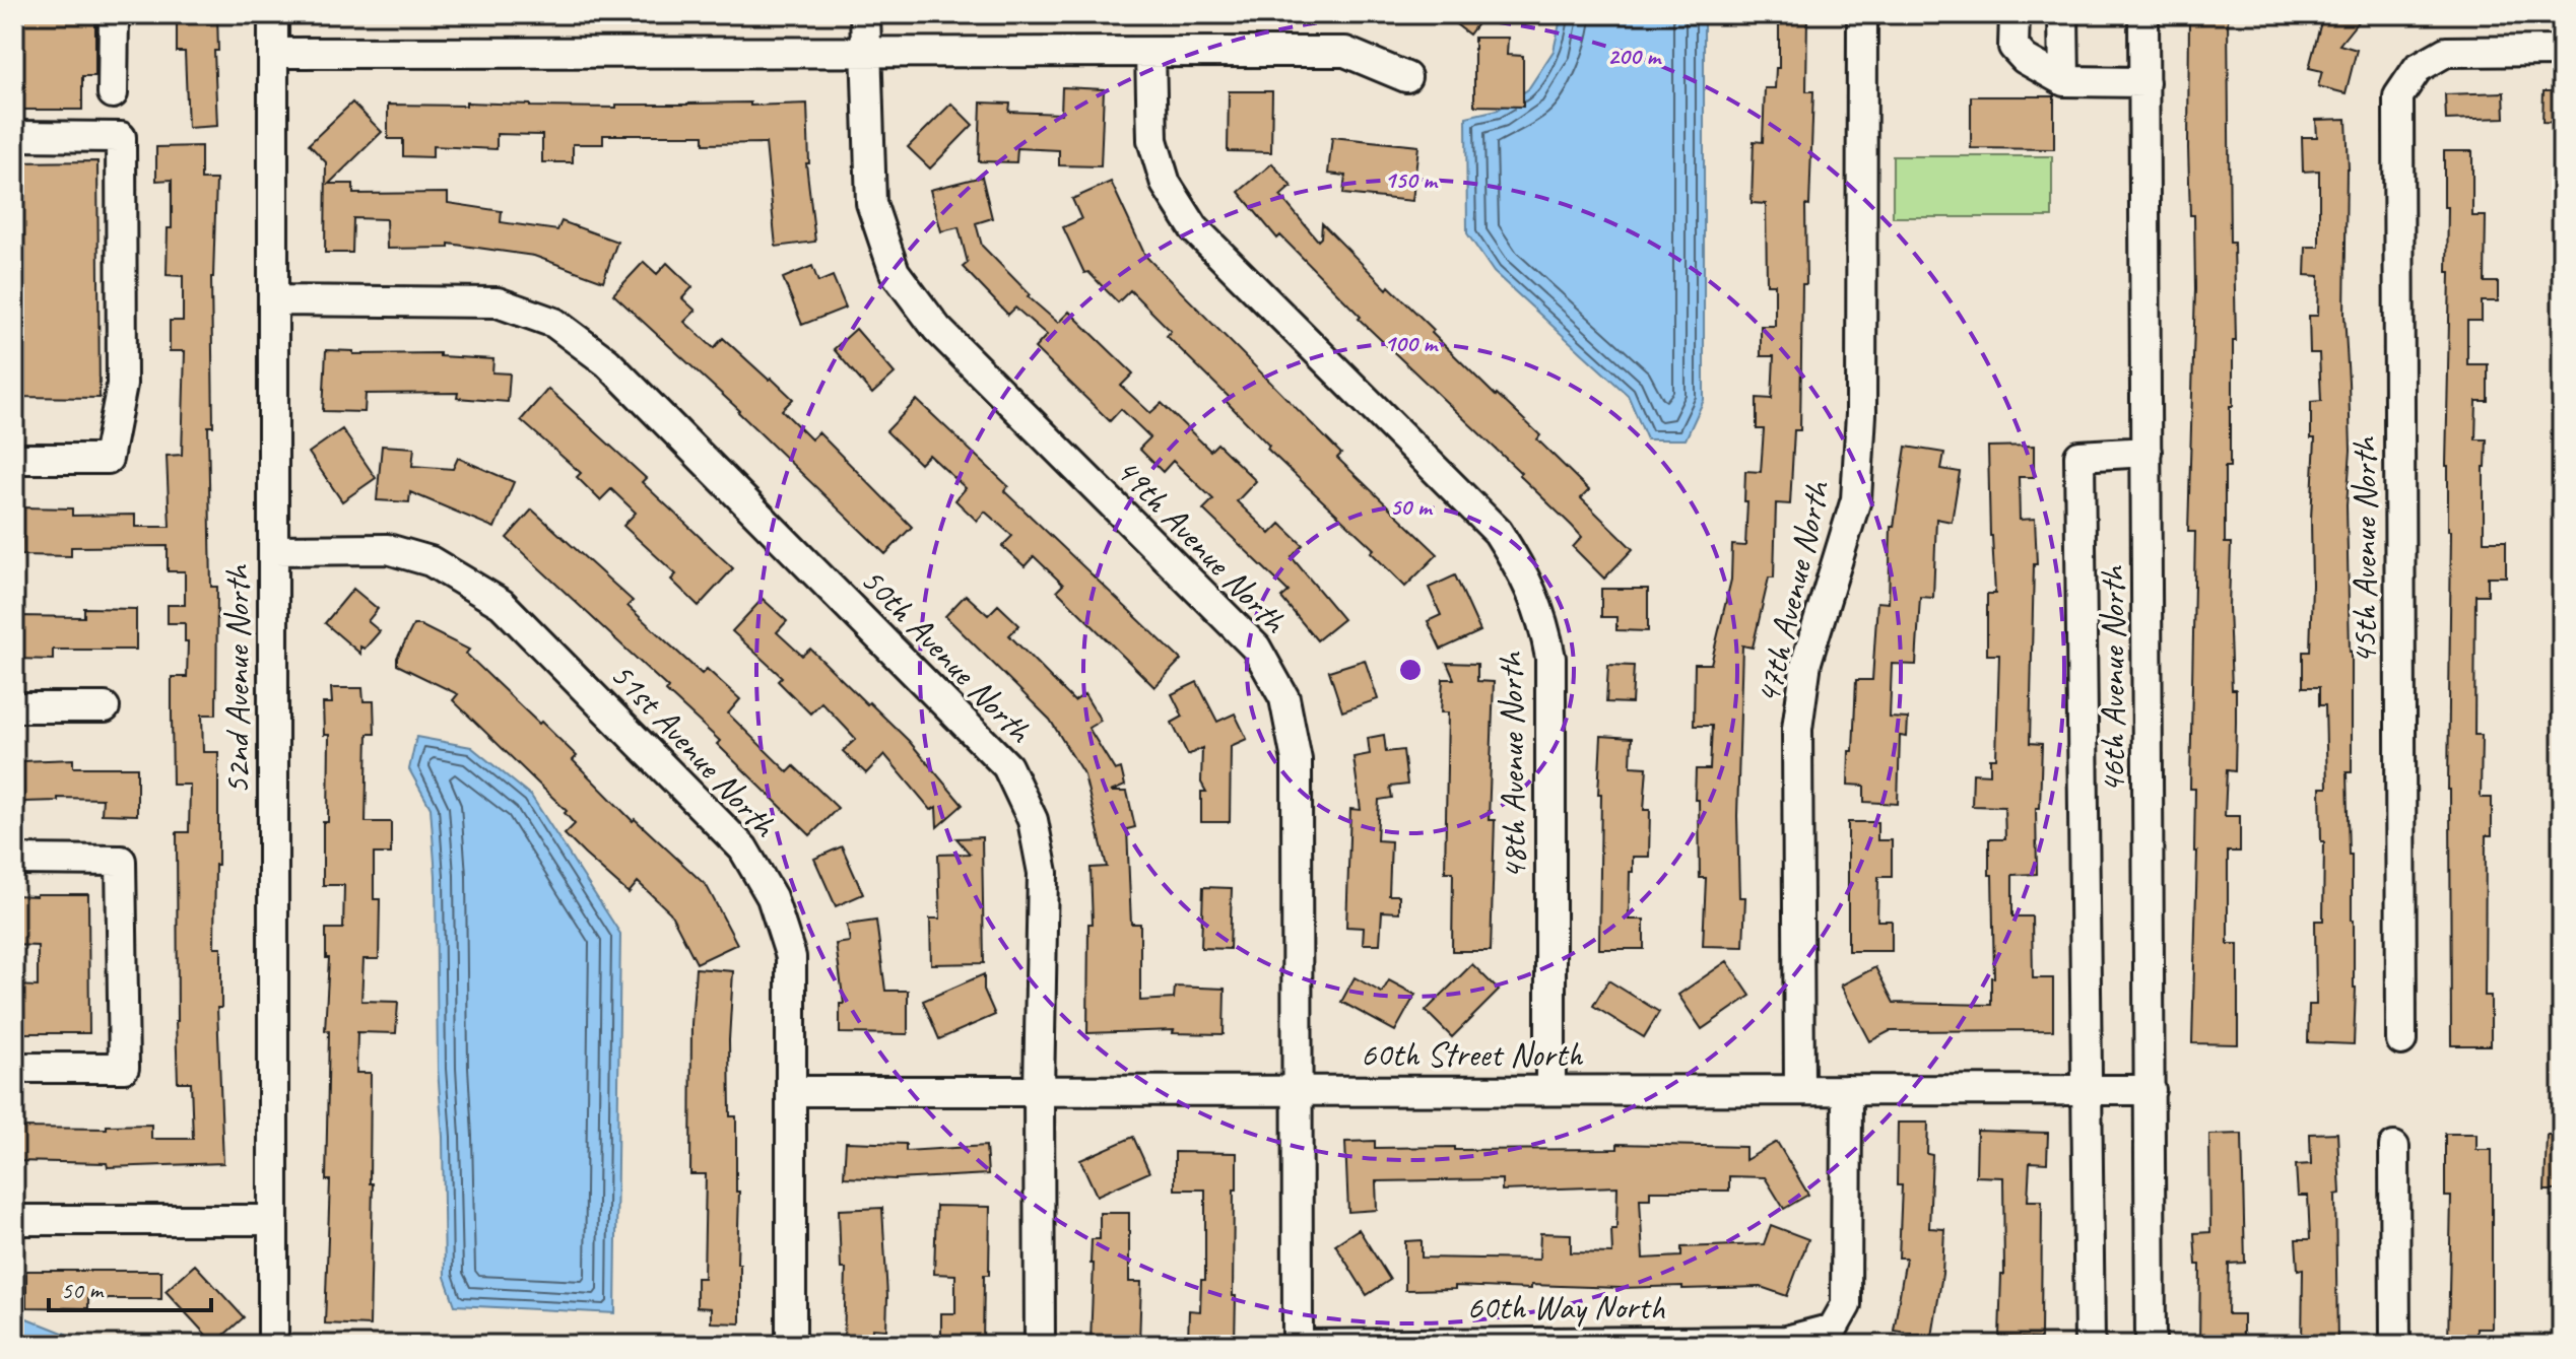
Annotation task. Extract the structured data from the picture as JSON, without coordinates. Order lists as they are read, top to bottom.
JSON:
{
  "streets": {
    "street": [
      "49th Avenue North",
      "45th Avenue North",
      "47th Avenue North",
      "50th Avenue North",
      "52nd Avenue North",
      "46th Avenue North",
      "51st Avenue North",
      "48th Avenue North",
      "60th Street North",
      "60th Way North"
    ]
  },
  "crossings": [
    ["49th Avenue North", "60th Street North"],
    ["49th Avenue North", "60th Way North"],
    ["47th Avenue North", "60th Street North"],
    ["50th Avenue North", "52nd Avenue North"],
    ["50th Avenue North", "60th Street North"],
    ["52nd Avenue North", "51st Avenue North"],
    ["46th Avenue North", "60th Street North"],
    ["51st Avenue North", "60th Street North"],
    ["48th Avenue North", "60th Street North"],
    ["60th Street North", "60th Way North"]
  ],
  "scale_bar": "50 m",
  "rings": [
    "200 m",
    "150 m",
    "100 m",
    "50 m"
  ]
}
